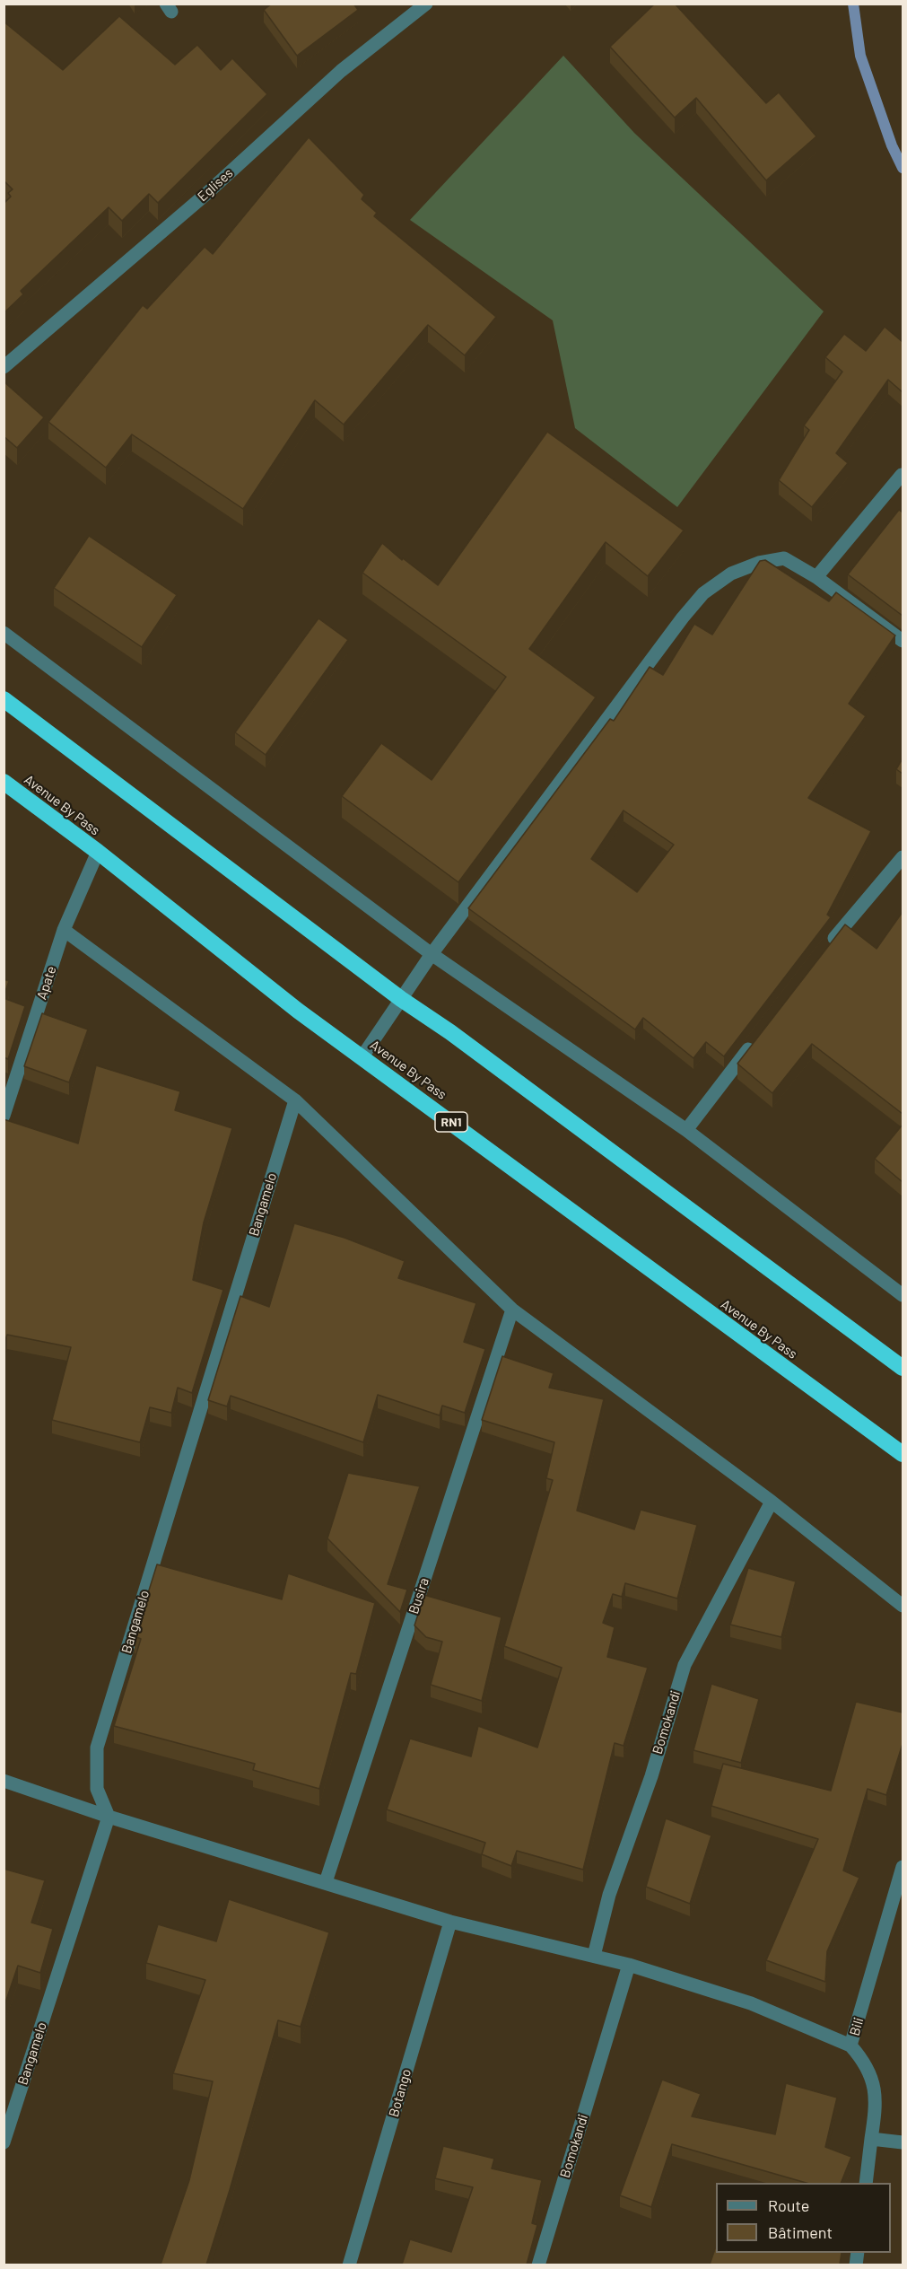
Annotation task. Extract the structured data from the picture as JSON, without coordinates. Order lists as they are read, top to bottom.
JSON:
{
  "streets": {
    "highway": ["Avenue By Pass", "RN1"],
    "street": [
      "Eglises",
      "Apate",
      "Bangamelo",
      "Busira",
      "Bomokandi",
      "Bili",
      "Botango"
    ]
  },
  "crossings": [
    ["Avenue By Pass", "Apate"]
  ],
  "legend": ["Route", "Bâtiment"]
}
